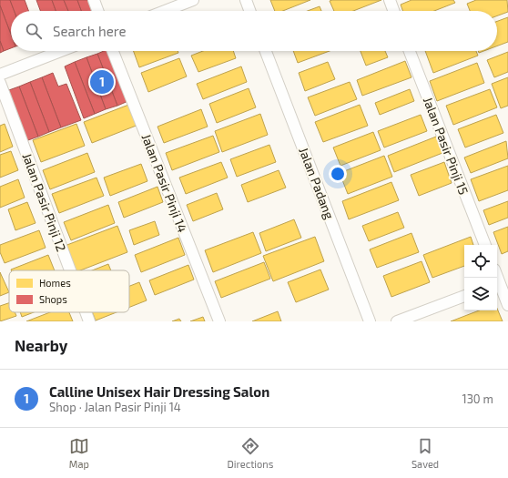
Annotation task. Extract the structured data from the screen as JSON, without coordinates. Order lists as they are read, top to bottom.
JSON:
{
  "streets": {
    "street": [
      "Jalan Pasir Pinji 15",
      "Jalan Pasir Pinji 14",
      "Jalan Padang",
      "Jalan Pasir Pinji 12"
    ]
  },
  "legend": ["Homes", "Shops"],
  "page": {
    "search": "Search here",
    "pins": "1",
    "heading": "Nearby",
    "list": [
      {
        "mark": "1",
        "name": "Calline Unisex Hair Dressing Salon",
        "note": "Shop · Jalan Pasir Pinji 14",
        "value": "130 m"
      }
    ],
    "nav": ["Map", "Directions", "Saved"]
  }
}
